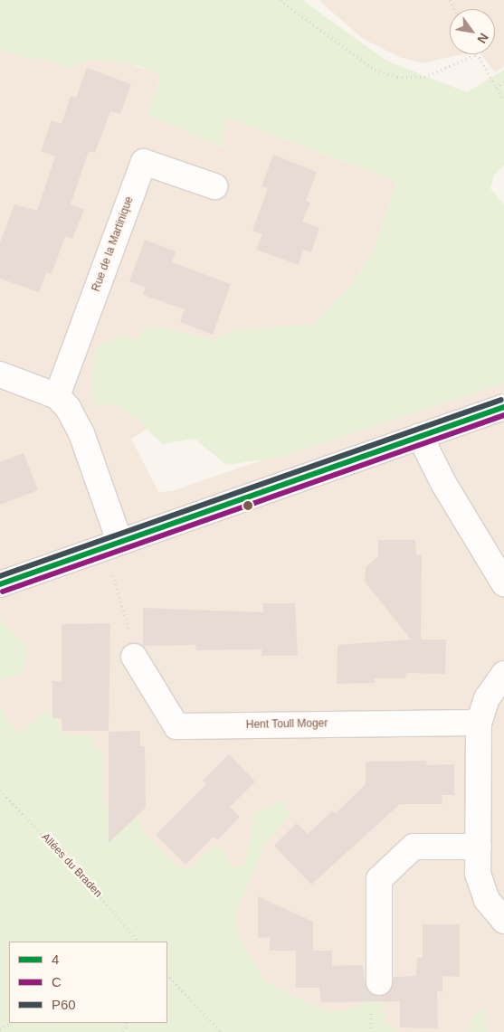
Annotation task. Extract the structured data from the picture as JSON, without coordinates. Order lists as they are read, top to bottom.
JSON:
{
  "streets": {
    "street": ["Rue de la Martinique", "Hent Toull Moger"],
    "path": ["Allées du Braden"]
  },
  "lines": ["transit line P60", "transit line 4", "transit line C"],
  "legend": ["4", "C", "P60"],
  "north": "bottom right"
}
